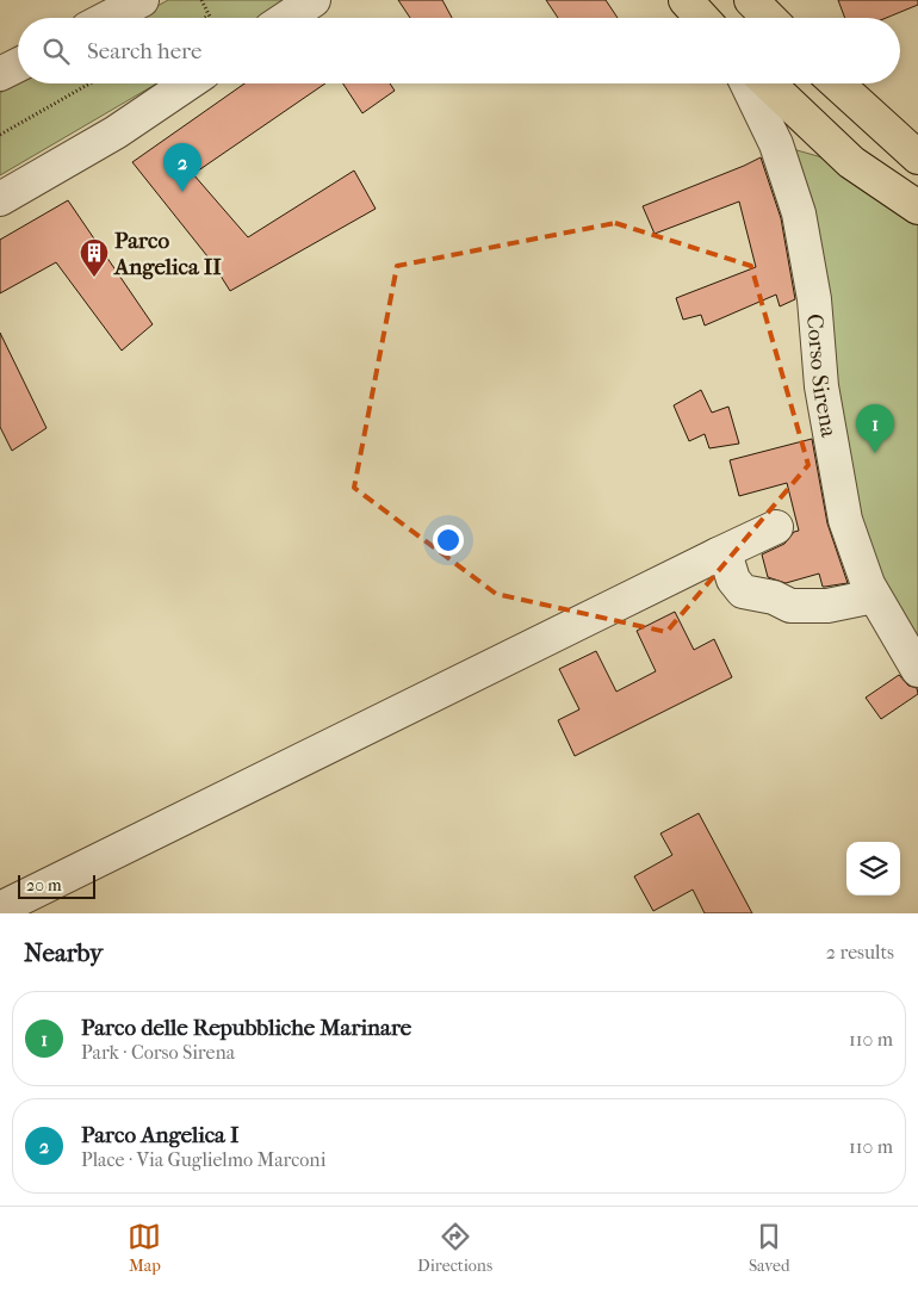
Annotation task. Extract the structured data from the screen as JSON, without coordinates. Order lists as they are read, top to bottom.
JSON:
{
  "streets": {
    "street": ["Corso Sirena"]
  },
  "places": {
    "building": ["Parco Angelica II"]
  },
  "scale_bar": "20 m",
  "page": {
    "search": "Search here",
    "pins": ["2", "1"],
    "scale": "20 m",
    "heading": ["Nearby", "2 results"],
    "list": [
      {
        "mark": "1",
        "name": "Parco delle Repubbliche Marinare",
        "note": "Park · Corso Sirena",
        "value": "110 m"
      },
      {
        "mark": "2",
        "name": "Parco Angelica I",
        "note": "Place · Via Guglielmo Marconi",
        "value": "110 m"
      }
    ],
    "nav": ["Map", "Directions", "Saved"]
  }
}
